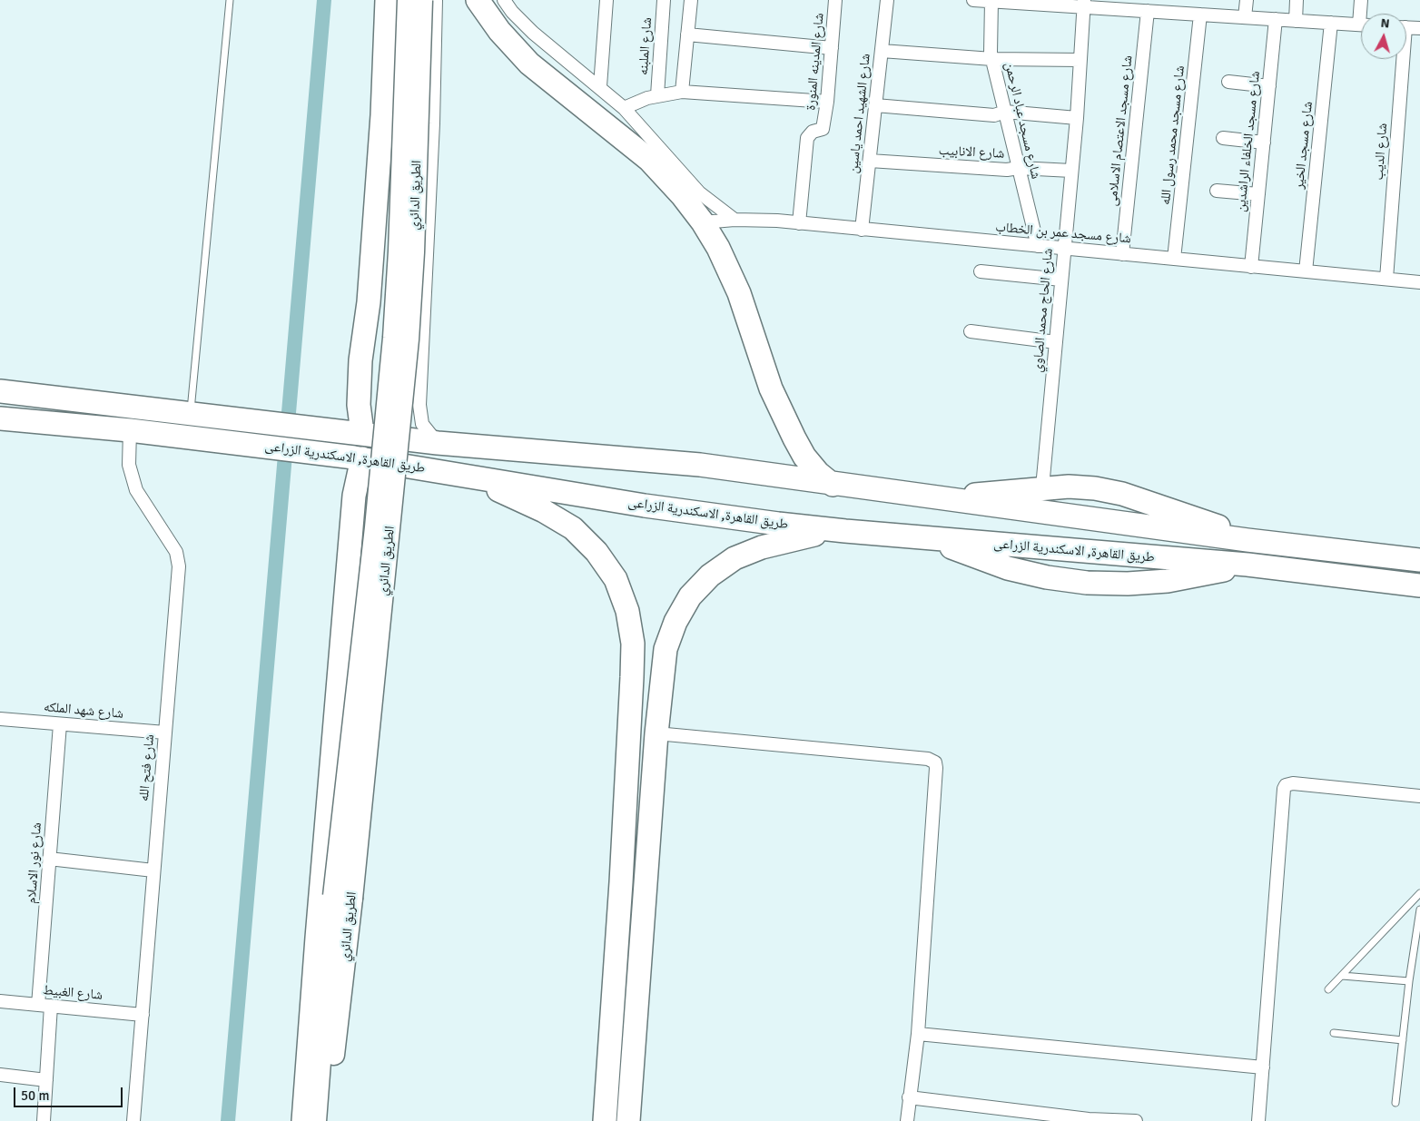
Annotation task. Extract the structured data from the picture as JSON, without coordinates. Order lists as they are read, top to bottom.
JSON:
{
  "streets": {
    "highway": ["طريق القاهرة, الاسكندرية الزراعى"],
    "main road": ["الطريق الدائري"],
    "street": [
      "شارع الملبنه",
      "شارع المدينه المنورة",
      "شارع الشهيد احمد ياسين",
      "شارع مسجد عباد الرحمن",
      "شارع مسجد الاعتصام الاسلامى",
      "شارع مسجد محمد رسول الله",
      "شارع مسجد الخلفاء الراشدين",
      "شارع مسجد الخير",
      "شارع الديب",
      "شارع الانابيب",
      "شارع مسجد عمر بن الخطاب",
      "شارع الحاج محمد الصاوي",
      "شارع شهد الملكه",
      "شارع فتح الله",
      "شارع نور الاسلام",
      "شارع الغبيط"
    ]
  },
  "crossings": [
    ["شارع المدينه المنورة", "شارع مسجد عمر بن الخطاب"],
    ["شارع الشهيد احمد ياسين", "شارع الانابيب"],
    ["شارع الشهيد احمد ياسين", "شارع مسجد عمر بن الخطاب"],
    ["شارع مسجد عباد الرحمن", "شارع الانابيب"],
    ["شارع مسجد عباد الرحمن", "شارع مسجد عمر بن الخطاب"],
    ["شارع مسجد الاعتصام الاسلامى", "شارع مسجد عمر بن الخطاب"],
    ["شارع مسجد محمد رسول الله", "شارع مسجد عمر بن الخطاب"],
    ["شارع مسجد الخلفاء الراشدين", "شارع مسجد عمر بن الخطاب"],
    ["شارع مسجد الخير", "شارع مسجد عمر بن الخطاب"],
    ["شارع الديب", "شارع مسجد عمر بن الخطاب"],
    ["شارع الانابيب", "شارع الحاج محمد الصاوي"],
    ["شارع مسجد عمر بن الخطاب", "شارع الحاج محمد الصاوي"],
    ["طريق القاهرة, الاسكندرية الزراعى", "شارع فتح الله"],
    ["شارع شهد الملكه", "شارع فتح الله"],
    ["شارع شهد الملكه", "شارع نور الاسلام"],
    ["شارع فتح الله", "شارع الغبيط"],
    ["شارع نور الاسلام", "شارع الغبيط"]
  ],
  "scale_bar": "50 m",
  "north": "top"
}
